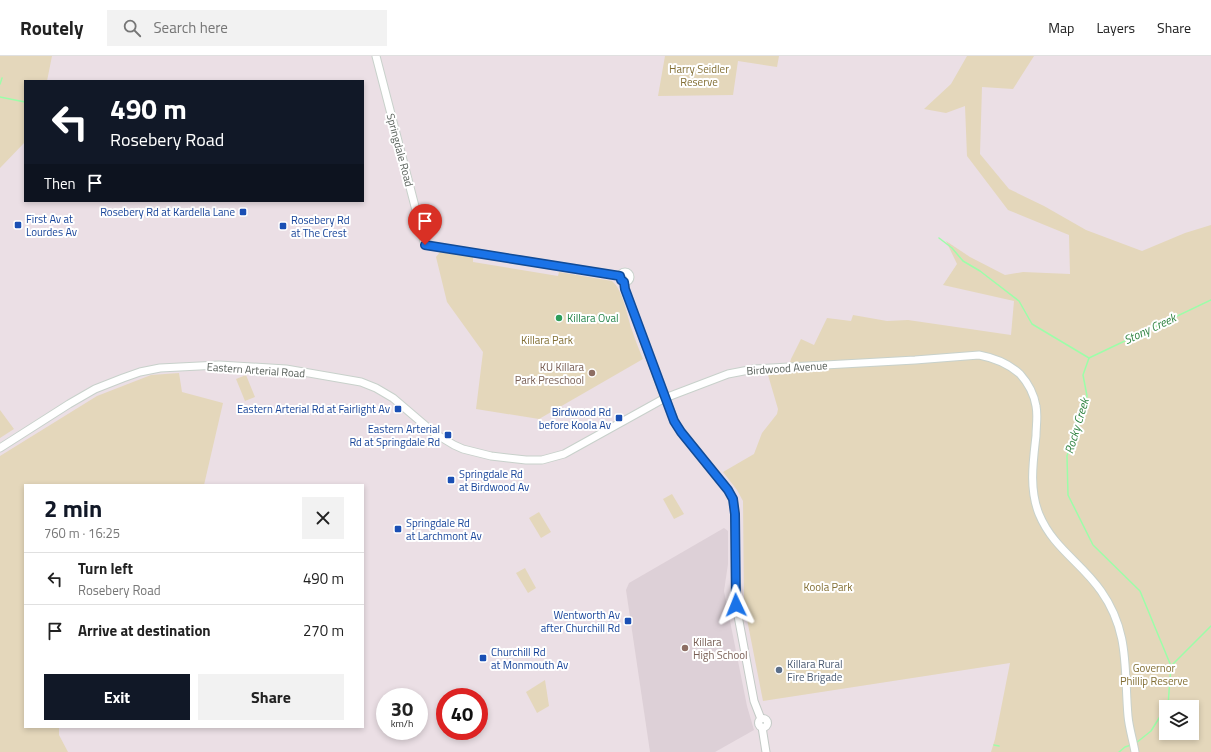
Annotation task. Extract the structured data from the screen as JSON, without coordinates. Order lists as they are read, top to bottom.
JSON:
{
  "streets": {
    "main road": ["Springdale Road", "Birdwood Avenue", "Eastern Arterial Road"]
  },
  "crossings": [
    ["Springdale Road", "Birdwood Avenue"],
    ["Birdwood Avenue", "Eastern Arterial Road"]
  ],
  "water": ["Stony Creek", "Rocky Creek"],
  "parks": [
    "Harry Seidler Reserve",
    "Killara Park",
    "Koola Park",
    "Governor Phillip Reserve"
  ],
  "places": {
    "transit": [
      "Rosebery Rd at Kardella Lane",
      "First Av at Lourdes Av",
      "Rosebery Rd at The Crest",
      "Eastern Arterial Rd at Fairlight Av",
      "Birdwood Rd before Koola Av",
      "Eastern Arterial Rd at Springdale Rd",
      "Springdale Rd at Birdwood Av",
      "Springdale Rd at Larchmont Av",
      "Wentworth Av after Churchill Rd",
      "Churchill Rd at Monmouth Av"
    ],
    "other": [
      "Killara Oval",
      "KU Killara Park Preschool",
      "Killara High School",
      "Killara Rural Fire Brigade"
    ]
  },
  "page": {
    "header": "Routely",
    "search": "Search here",
    "nav": ["Map", "Layers", "Share"],
    "turn": ["490 m", "Rosebery Road"],
    "then": "Then",
    "heading": ["2 min", "760 m · 16:25"],
    "list": [
      {
        "name": "Turn left",
        "note": "Rosebery Road",
        "value": "490 m"
      },
      {
        "name": "Arrive at destination",
        "value": "270 m"
      }
    ],
    "buttons": ["Exit", "Share"],
    "speed": "30 km/h",
    "limit": "40"
  }
}
